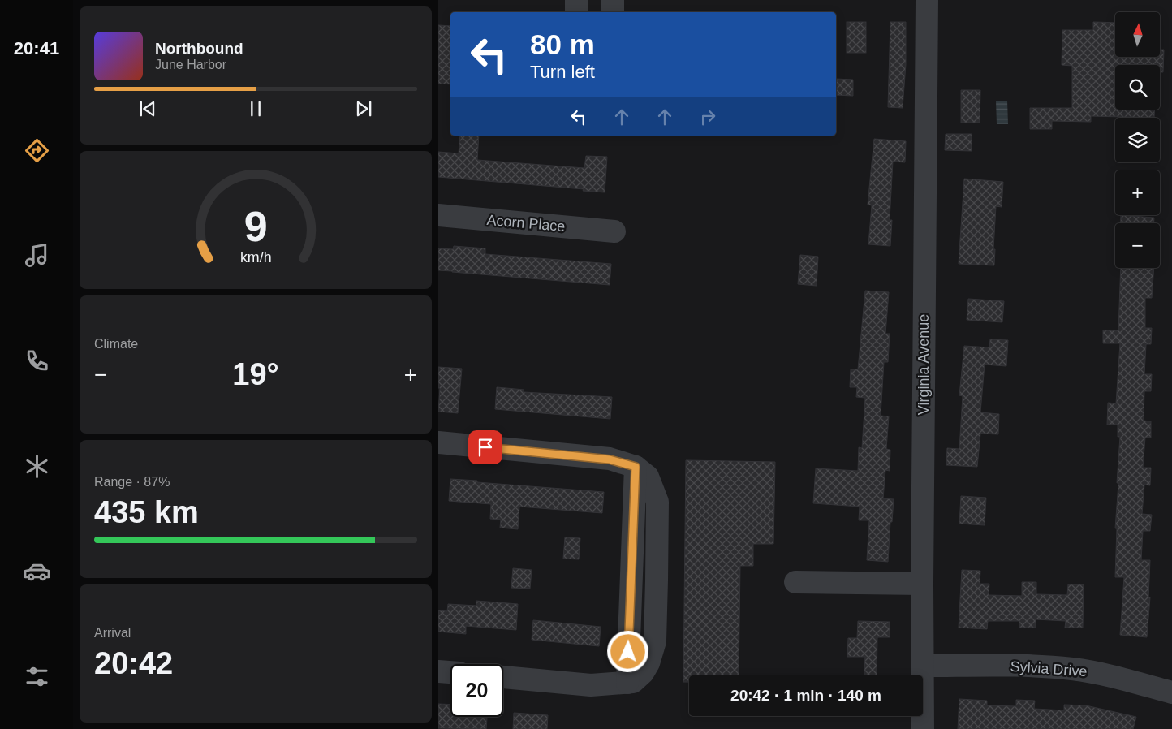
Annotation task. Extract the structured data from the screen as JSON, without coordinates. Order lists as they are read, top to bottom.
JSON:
{
  "streets": {
    "street": ["Acorn Place", "Virginia Avenue", "Sylvia Drive"]
  },
  "crossings": [
    ["Virginia Avenue", "Sylvia Drive"]
  ],
  "north": "top",
  "page": {
    "tabs": "20:41",
    "map_buttons": ["+", "−"],
    "turn": ["80 m", "Turn left"],
    "song": ["Northbound", "June Harbor"],
    "tile": [
      "Climate",
      ["Range · 87%", "435 km"],
      ["Arrival", "20:42"]
    ],
    "heat": ["−", "19°", "+"],
    "limit": "20",
    "trip": "20:42 · 1 min · 140 m",
    "gauge": ["9", "km/h"]
  }
}
